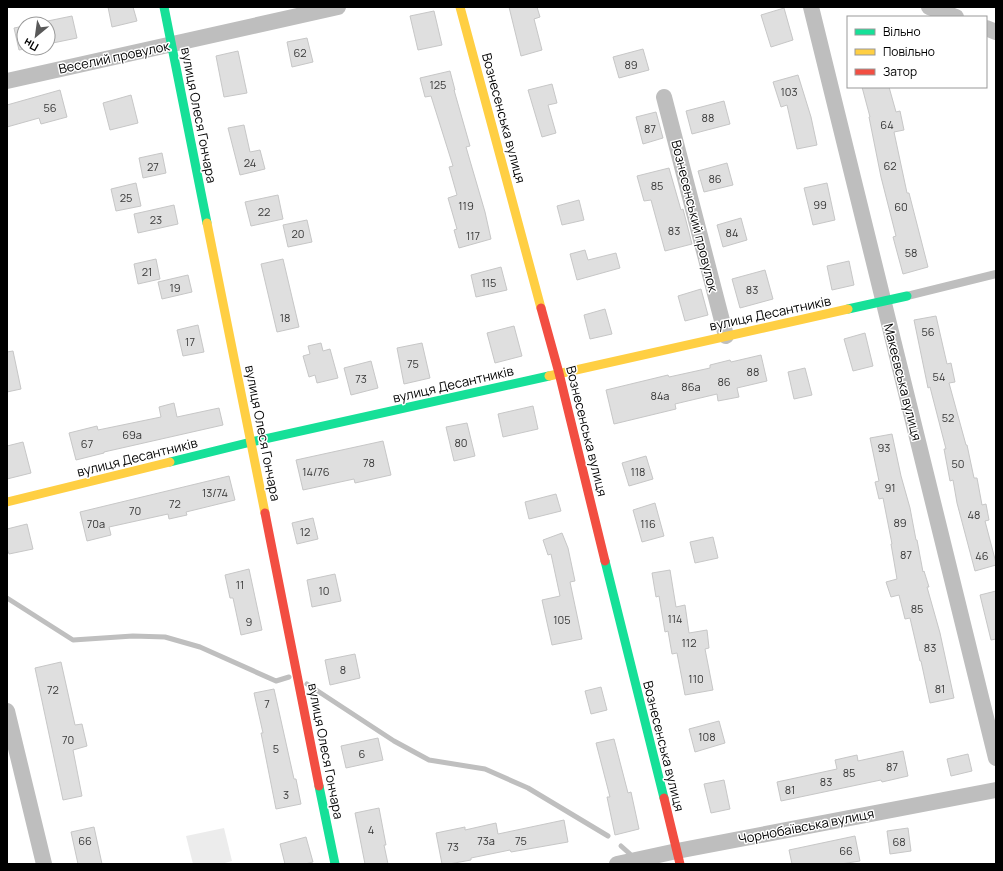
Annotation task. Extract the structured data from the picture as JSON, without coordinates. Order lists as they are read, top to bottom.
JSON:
{
  "streets": {
    "street": [
      "Веселий провулок",
      "вулиця Олеся Гончара",
      "Вознесенська вулиця",
      "Вознесенський провулок",
      "вулиця Десантників",
      "Макеєвська вулиця",
      "Чорнобаївська вулиця"
    ]
  },
  "crossings": [
    ["Веселий провулок", "вулиця Олеся Гончара"],
    ["вулиця Олеся Гончара", "вулиця Десантників"],
    ["Вознесенська вулиця", "вулиця Десантників"],
    ["Вознесенська вулиця", "Чорнобаївська вулиця"],
    ["Вознесенський провулок", "вулиця Десантників"],
    ["вулиця Десантників", "Макеєвська вулиця"]
  ],
  "house_numbers": [
    "62",
    "89",
    "125",
    "103",
    "56",
    "88",
    "64",
    "87",
    "24",
    "62",
    "27",
    "86",
    "85",
    "25",
    "99",
    "119",
    "60",
    "22",
    "23",
    "83",
    "84",
    "20",
    "117",
    "58",
    "21",
    "115",
    "19",
    "83",
    "18",
    "56",
    "17",
    "75",
    "88",
    "54",
    "73",
    "86",
    "86а",
    "84а",
    "52",
    "69а",
    "80",
    "67",
    "93",
    "78",
    "50",
    "14/76",
    "118",
    "91",
    "13/74",
    "72",
    "70",
    "48",
    "89",
    "70а",
    "116",
    "12",
    "87",
    "46",
    "11",
    "10",
    "85",
    "114",
    "105",
    "9",
    "112",
    "83",
    "8",
    "110",
    "81",
    "72",
    "7",
    "108",
    "70",
    "5",
    "6",
    "87",
    "85",
    "83",
    "81",
    "3",
    "4",
    "66",
    "73а",
    "75",
    "68",
    "73",
    "66"
  ],
  "legend": ["Вільно", "Повільно", "Затор"],
  "north": "bottom left"
}
